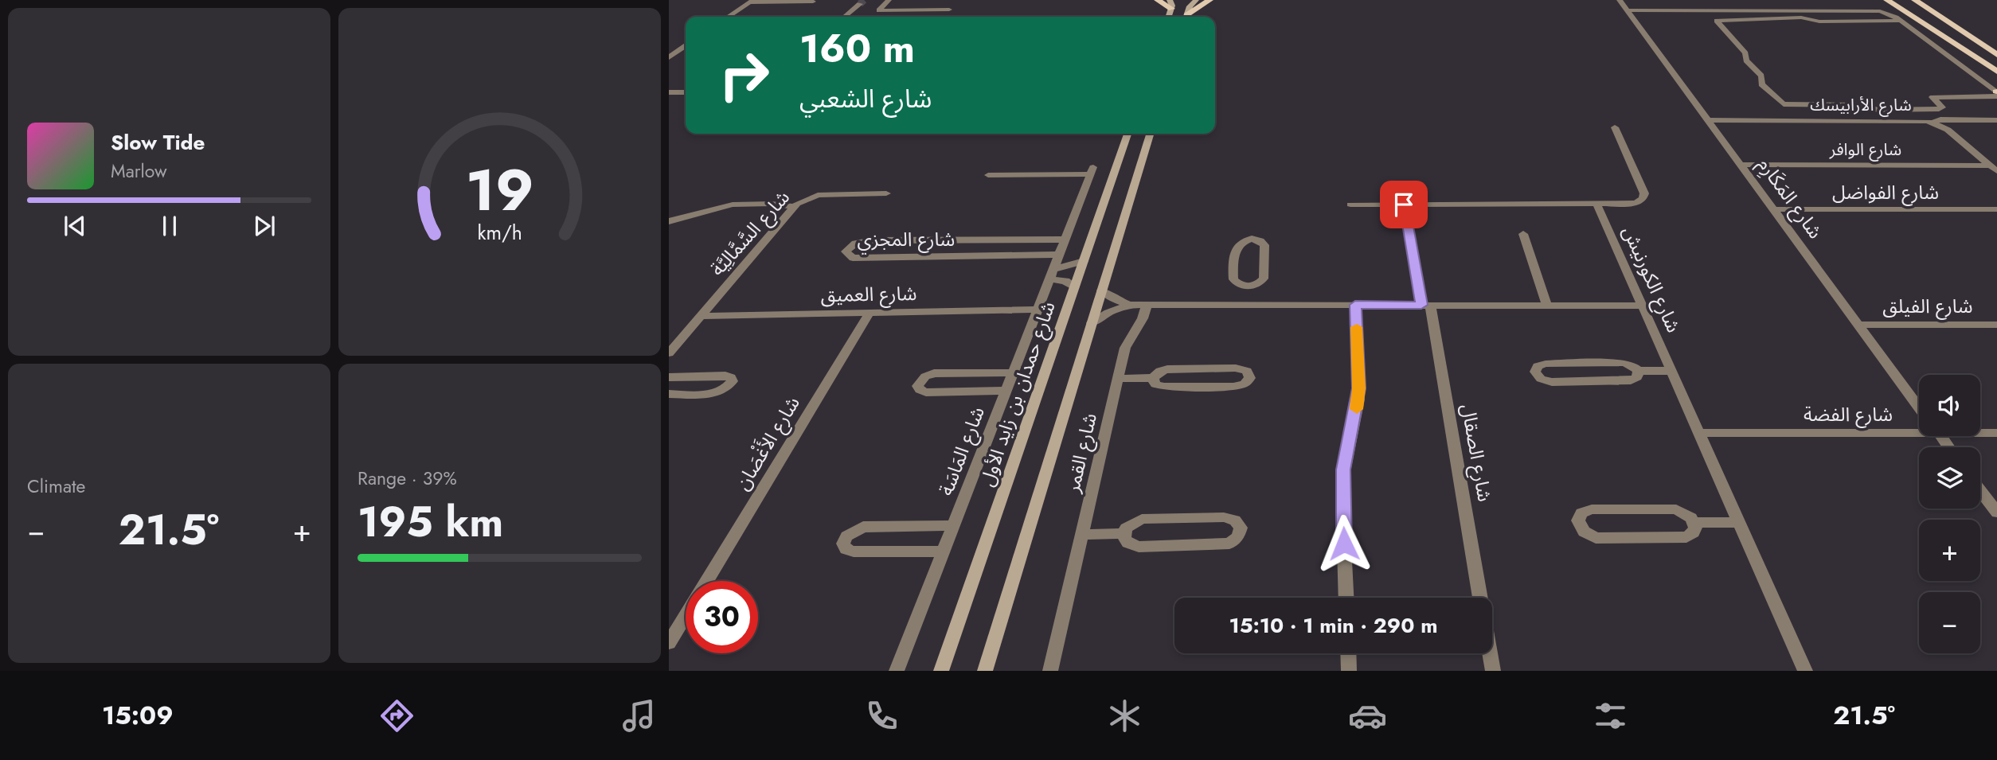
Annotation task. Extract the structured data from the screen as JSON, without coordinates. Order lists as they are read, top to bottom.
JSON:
{
  "streets": {
    "main road": ["شارع حمدان بن زايد الأول"],
    "street": [
      "شارع الأرابيسك",
      "شارع الوافر",
      "شارع الفواضل",
      "شارع المَكَارِم",
      "شارع السَّمَّالِيَّة",
      "شارع المجزي",
      "شارع الكورنيش",
      "شارع العميق",
      "شارع الفيلق",
      "شارع الفضة",
      "شارع الأَغْصَان",
      "شارع المَاسَة",
      "شارع القمر",
      "شارع الصقال"
    ]
  },
  "crossings": [
    ["شارع الأرابيسك", "شارع الوافر"],
    ["شارع الأرابيسك", "شارع المَكَارِم"],
    ["شارع الوافر", "شارع المَكَارِم"],
    ["شارع الفواضل", "شارع المَكَارِم"],
    ["شارع المَكَارِم", "شارع الفيلق"],
    ["شارع السَّمَّالِيَّة", "شارع العميق"],
    ["شارع المجزي", "شارع المَاسَة"],
    ["شارع الكورنيش", "شارع الفضة"],
    ["شارع العميق", "شارع الأَغْصَان"],
    ["شارع العميق", "شارع المَاسَة"]
  ],
  "page": {
    "turn": ["160 m", "شارع الشعبي"],
    "song": ["Slow Tide", "Marlow"],
    "tile": [
      "Climate",
      ["Range · 39%", "195 km"]
    ],
    "map_buttons": ["+", "−"],
    "heat": ["−", "21.5°", "+"],
    "limit": "30",
    "trip": "15:10 · 1 min · 290 m",
    "tabs": ["15:09", "21.5°"],
    "gauge": ["19", "km/h"]
  }
}
